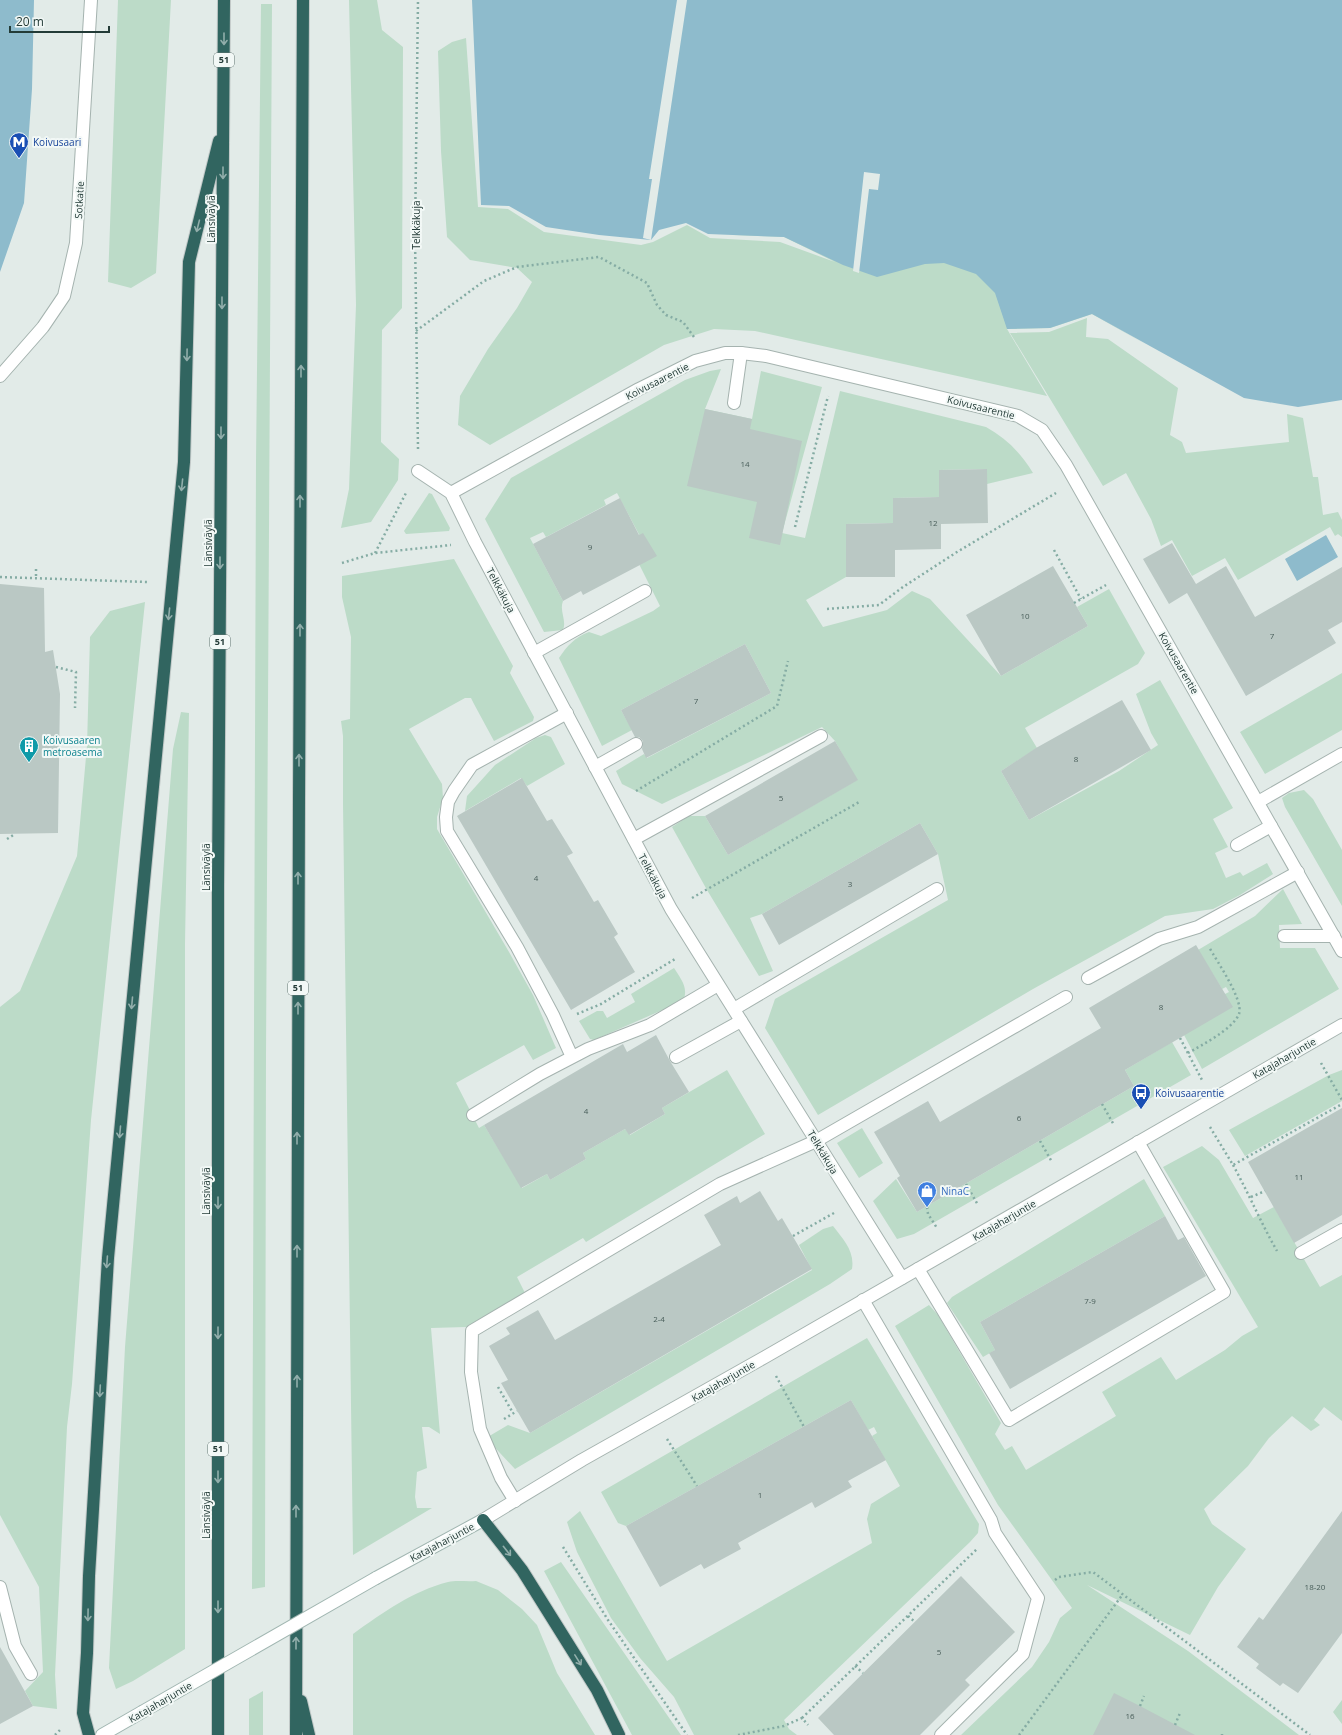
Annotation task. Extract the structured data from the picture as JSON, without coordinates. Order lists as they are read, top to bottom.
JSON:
{
  "streets": {
    "highway": ["51", "Länsiväylä"],
    "street": [
      "Sotkatie",
      "Telkkäkuja",
      "Koivusaarentie",
      "Katajaharjuntie"
    ]
  },
  "crossings": [
    ["Telkkäkuja", "Koivusaarentie"],
    ["Telkkäkuja", "Katajaharjuntie"]
  ],
  "places": {
    "metro station": ["Koivusaari"],
    "building": ["Koivusaaren metroasema"],
    "bus stop": ["Koivusaarentie"],
    "shop": ["NinaC"]
  },
  "house_numbers": [
    "14",
    "12",
    "9",
    "10",
    "7",
    "7",
    "8",
    "5",
    "4",
    "3",
    "8",
    "4",
    "6",
    "11",
    "7-9",
    "2-4",
    "1",
    "18-20",
    "5",
    "16"
  ],
  "scale_bar": "20 m"
}
